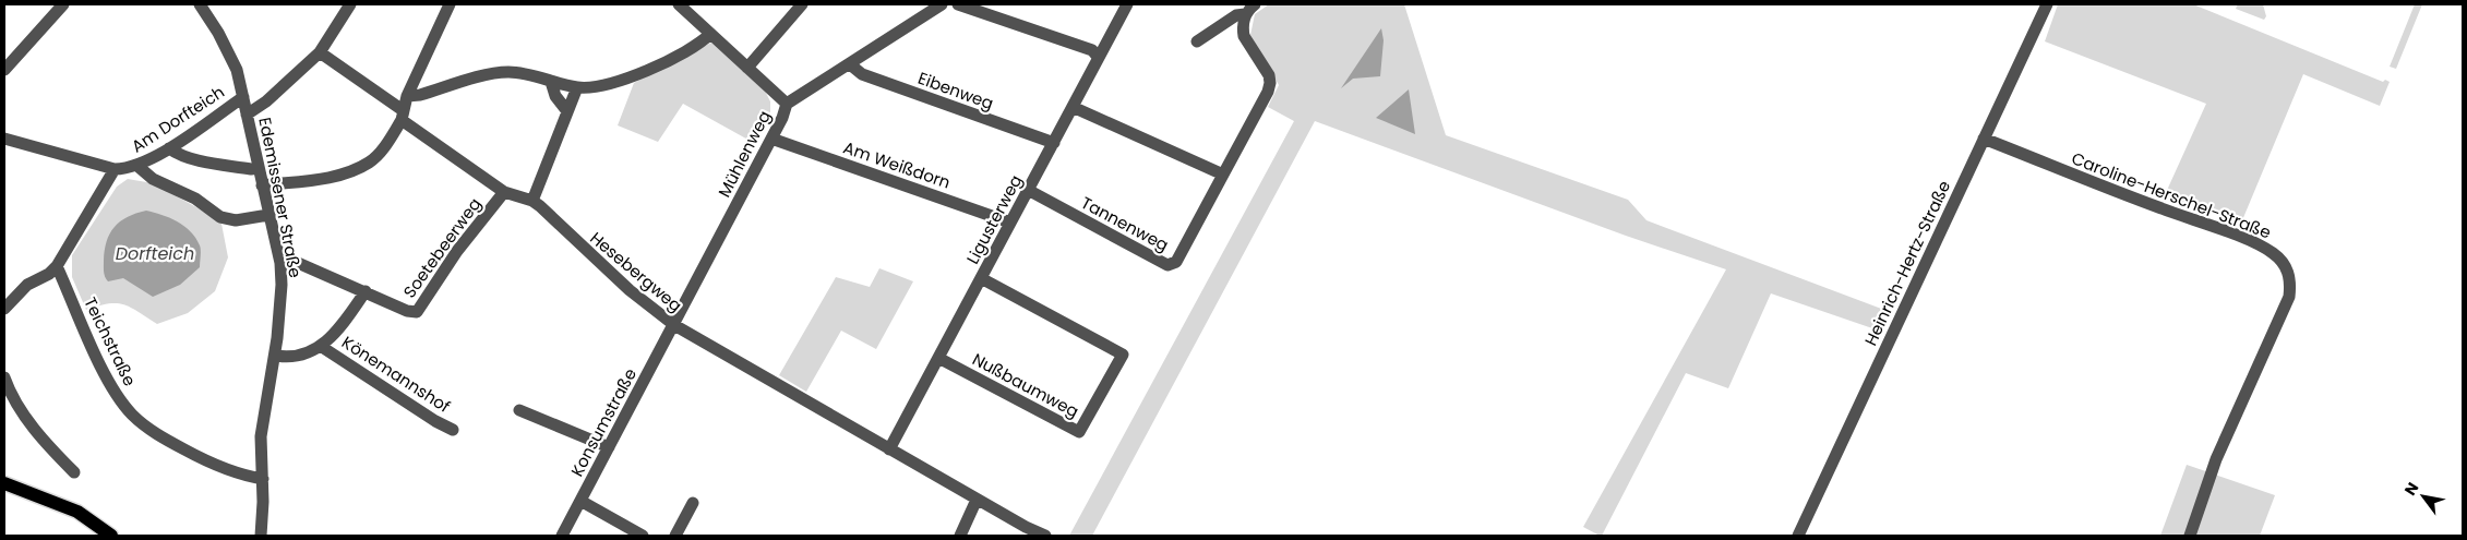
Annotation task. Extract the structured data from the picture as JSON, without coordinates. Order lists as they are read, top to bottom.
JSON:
{
  "streets": {
    "street": [
      "Eibenweg",
      "Am Dorfteich",
      "Mühlenweg",
      "Am Weißdorn",
      "Caroline-Herschel-Straße",
      "Edemissener Straße",
      "Ligusterweg",
      "Tannenweg",
      "Soetebeerweg",
      "Heinrich-Hertz-Straße",
      "Hesebergweg",
      "Teichstraße",
      "Könemannshof",
      "Nußbaumweg",
      "Konsumstraße"
    ]
  },
  "crossings": [
    ["Eibenweg", "Mühlenweg"],
    ["Eibenweg", "Ligusterweg"],
    ["Am Dorfteich", "Edemissener Straße"],
    ["Mühlenweg", "Am Weißdorn"],
    ["Mühlenweg", "Hesebergweg"],
    ["Mühlenweg", "Konsumstraße"],
    ["Am Weißdorn", "Ligusterweg"],
    ["Caroline-Herschel-Straße", "Heinrich-Hertz-Straße"],
    ["Edemissener Straße", "Soetebeerweg"],
    ["Edemissener Straße", "Teichstraße"],
    ["Ligusterweg", "Tannenweg"],
    ["Ligusterweg", "Hesebergweg"],
    ["Ligusterweg", "Nußbaumweg"],
    ["Soetebeerweg", "Hesebergweg"],
    ["Hesebergweg", "Konsumstraße"]
  ],
  "water": ["Dorfteich"],
  "north": "top left"
}
